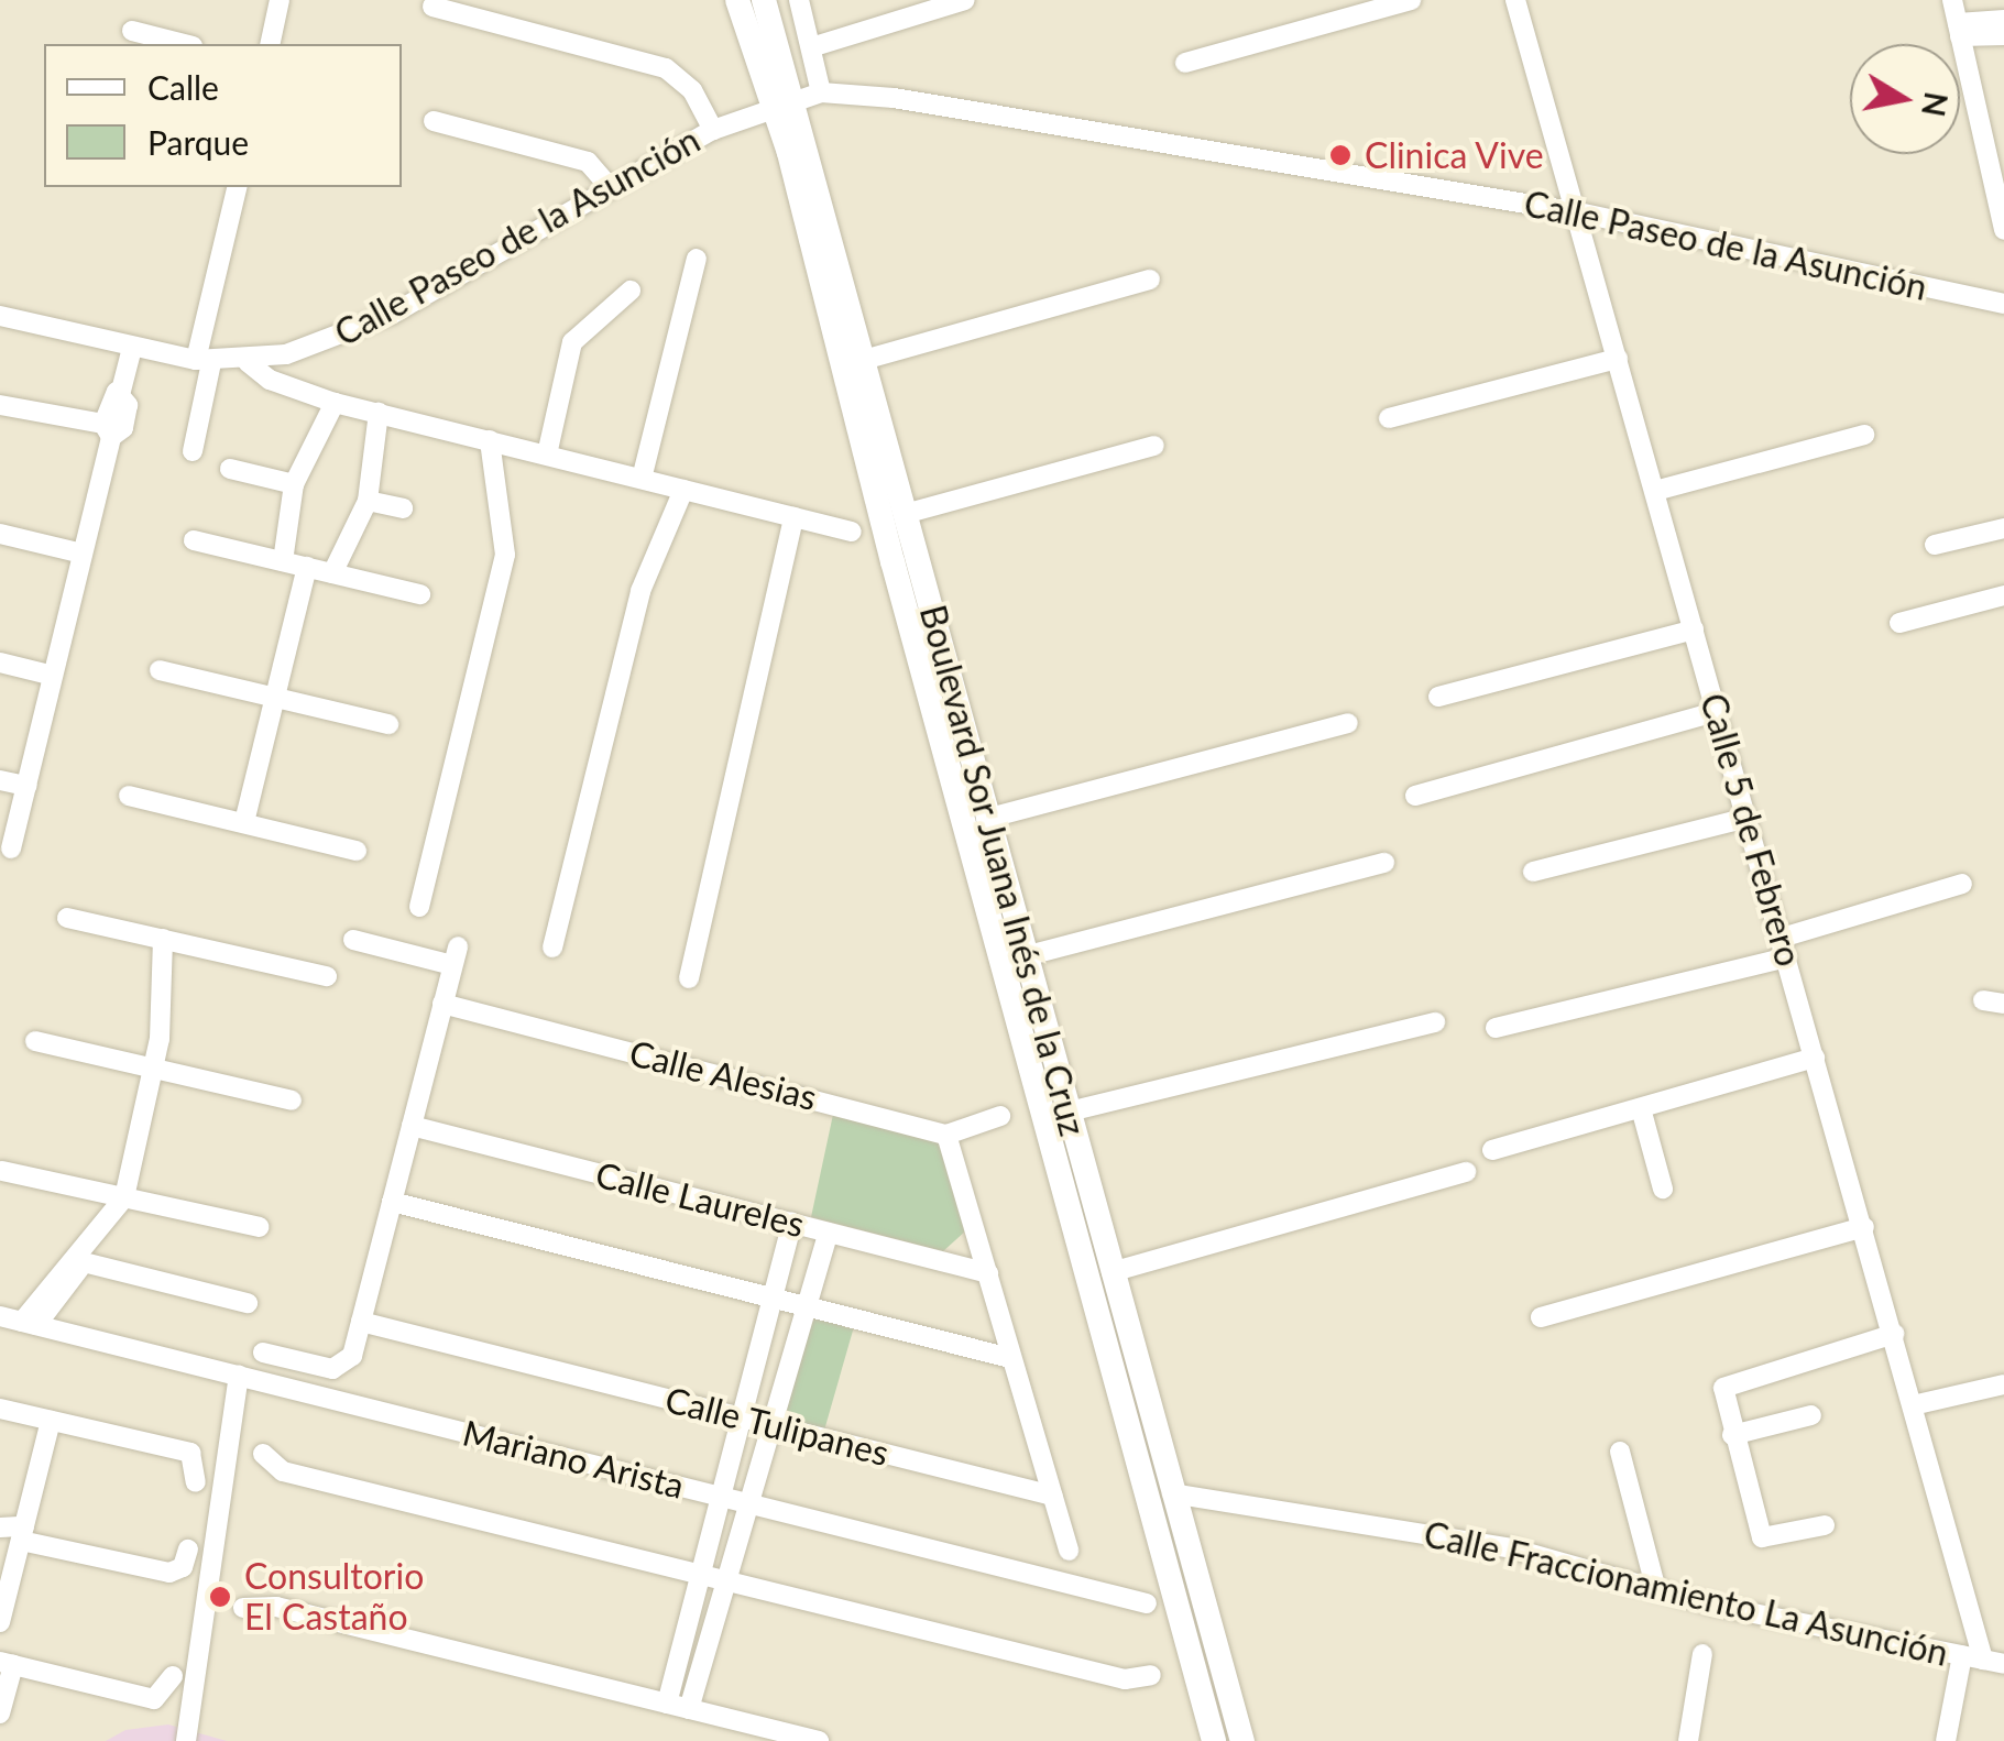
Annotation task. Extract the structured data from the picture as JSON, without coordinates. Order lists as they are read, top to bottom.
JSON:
{
  "streets": {
    "main road": ["Boulevard Sor Juana Inés de la Cruz"],
    "street": [
      "Calle Paseo de la Asunción",
      "Calle 5 de Febrero",
      "Calle Alesias",
      "Calle Laureles",
      "Calle Tulipanes",
      "Mariano Arista",
      "Calle Fraccionamiento La Asunción"
    ]
  },
  "crossings": [
    ["Calle Paseo de la Asunción", "Calle 5 de Febrero"],
    ["Calle Paseo de la Asunción", "Boulevard Sor Juana Inés de la Cruz"],
    ["Calle 5 de Febrero", "Calle Fraccionamiento La Asunción"],
    ["Boulevard Sor Juana Inés de la Cruz", "Calle Fraccionamiento La Asunción"]
  ],
  "places": ["Clinica Vive", "Consultorio El Castaño"],
  "legend": ["Calle", "Parque"],
  "north": "right"
}
